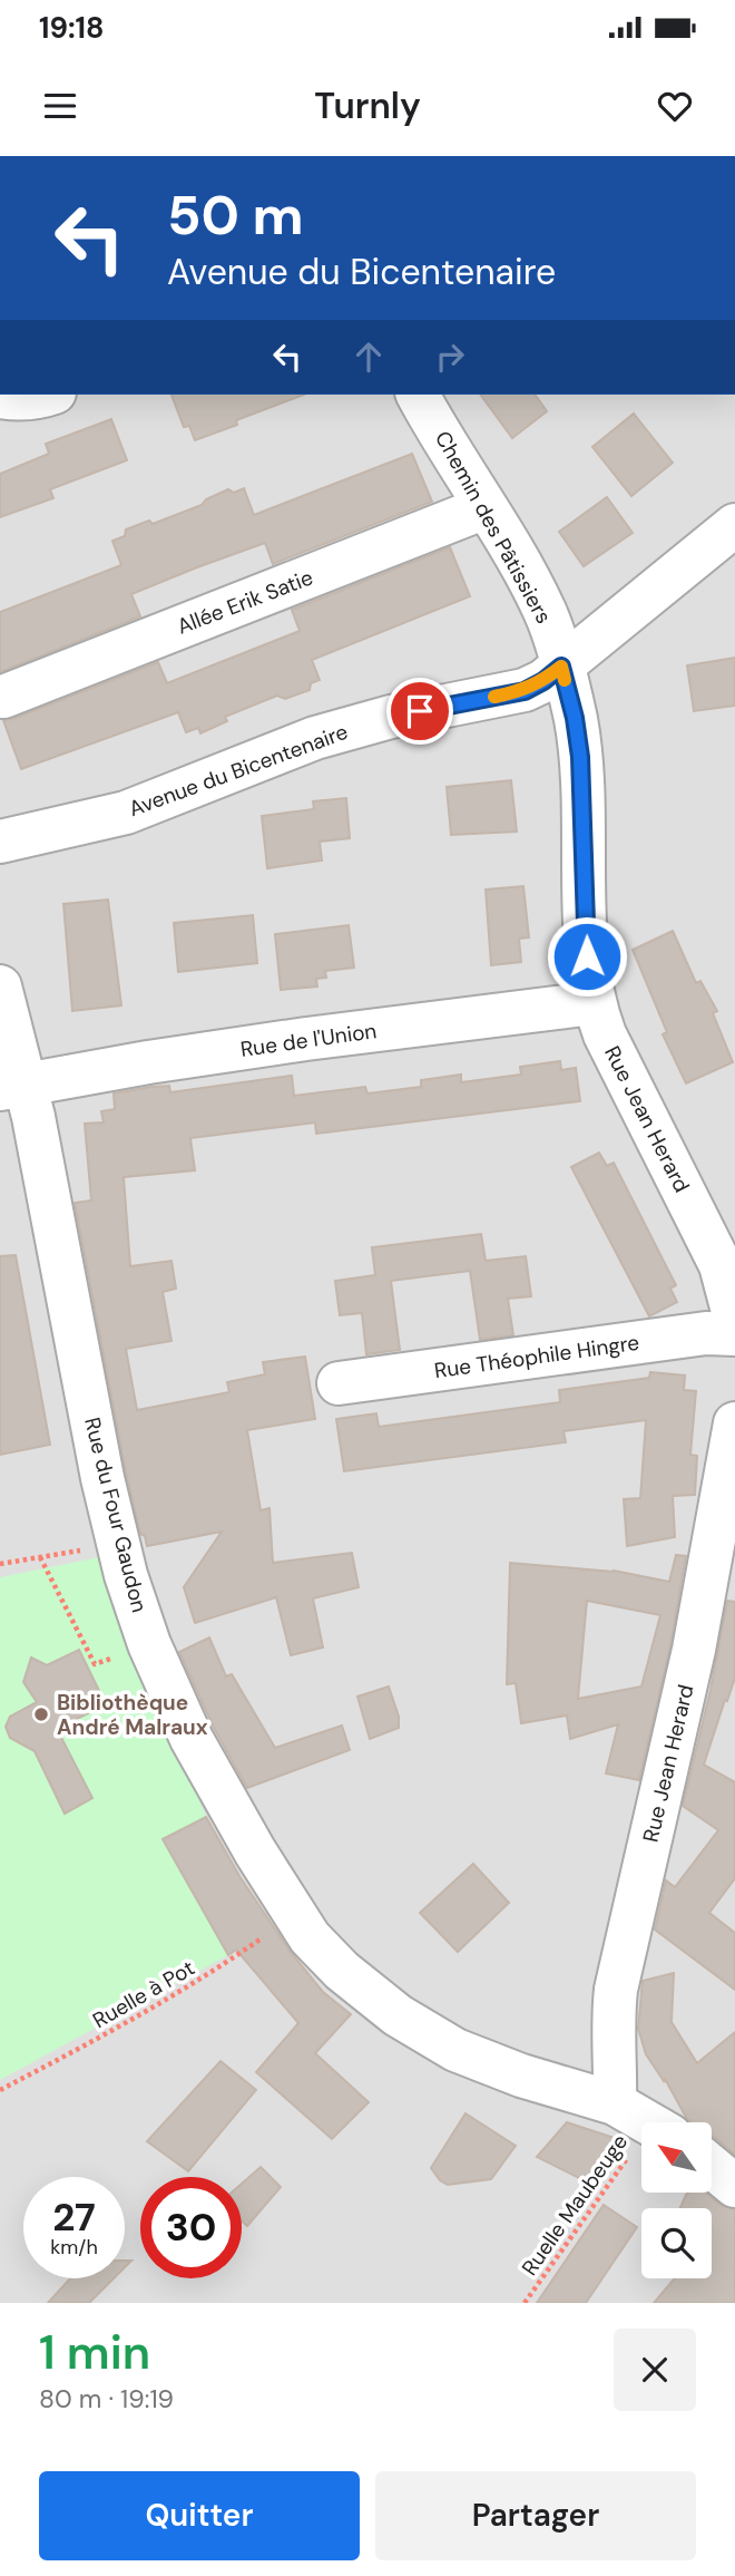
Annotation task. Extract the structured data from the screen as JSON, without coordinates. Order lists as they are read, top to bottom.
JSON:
{
  "streets": {
    "street": [
      "Chemin des Pâtissiers",
      "Allée Erik Satie",
      "Avenue du Bicentenaire",
      "Rue de l'Union",
      "Rue Jean Herard",
      "Rue Théophile Hingre",
      "Rue du Four Gaudon"
    ],
    "path": ["Ruelle à Pot", "Ruelle Maubeuge"]
  },
  "crossings": [
    ["Chemin des Pâtissiers", "Allée Erik Satie"],
    ["Chemin des Pâtissiers", "Avenue du Bicentenaire"],
    ["Chemin des Pâtissiers", "Rue de l'Union"],
    ["Chemin des Pâtissiers", "Rue Jean Herard"],
    ["Rue de l'Union", "Rue Jean Herard"],
    ["Rue de l'Union", "Rue du Four Gaudon"],
    ["Rue Jean Herard", "Rue du Four Gaudon"],
    ["Rue du Four Gaudon", "Ruelle à Pot"]
  ],
  "places": ["Bibliothèque André Malraux"],
  "north": "top left",
  "page": {
    "status": "19:18",
    "header": "Turnly",
    "turn": ["50 m", "Avenue du Bicentenaire"],
    "speed": "27 km/h",
    "limit": "30",
    "heading": ["1 min", "80 m · 19:19"],
    "buttons": ["Quitter", "Partager"]
  }
}
